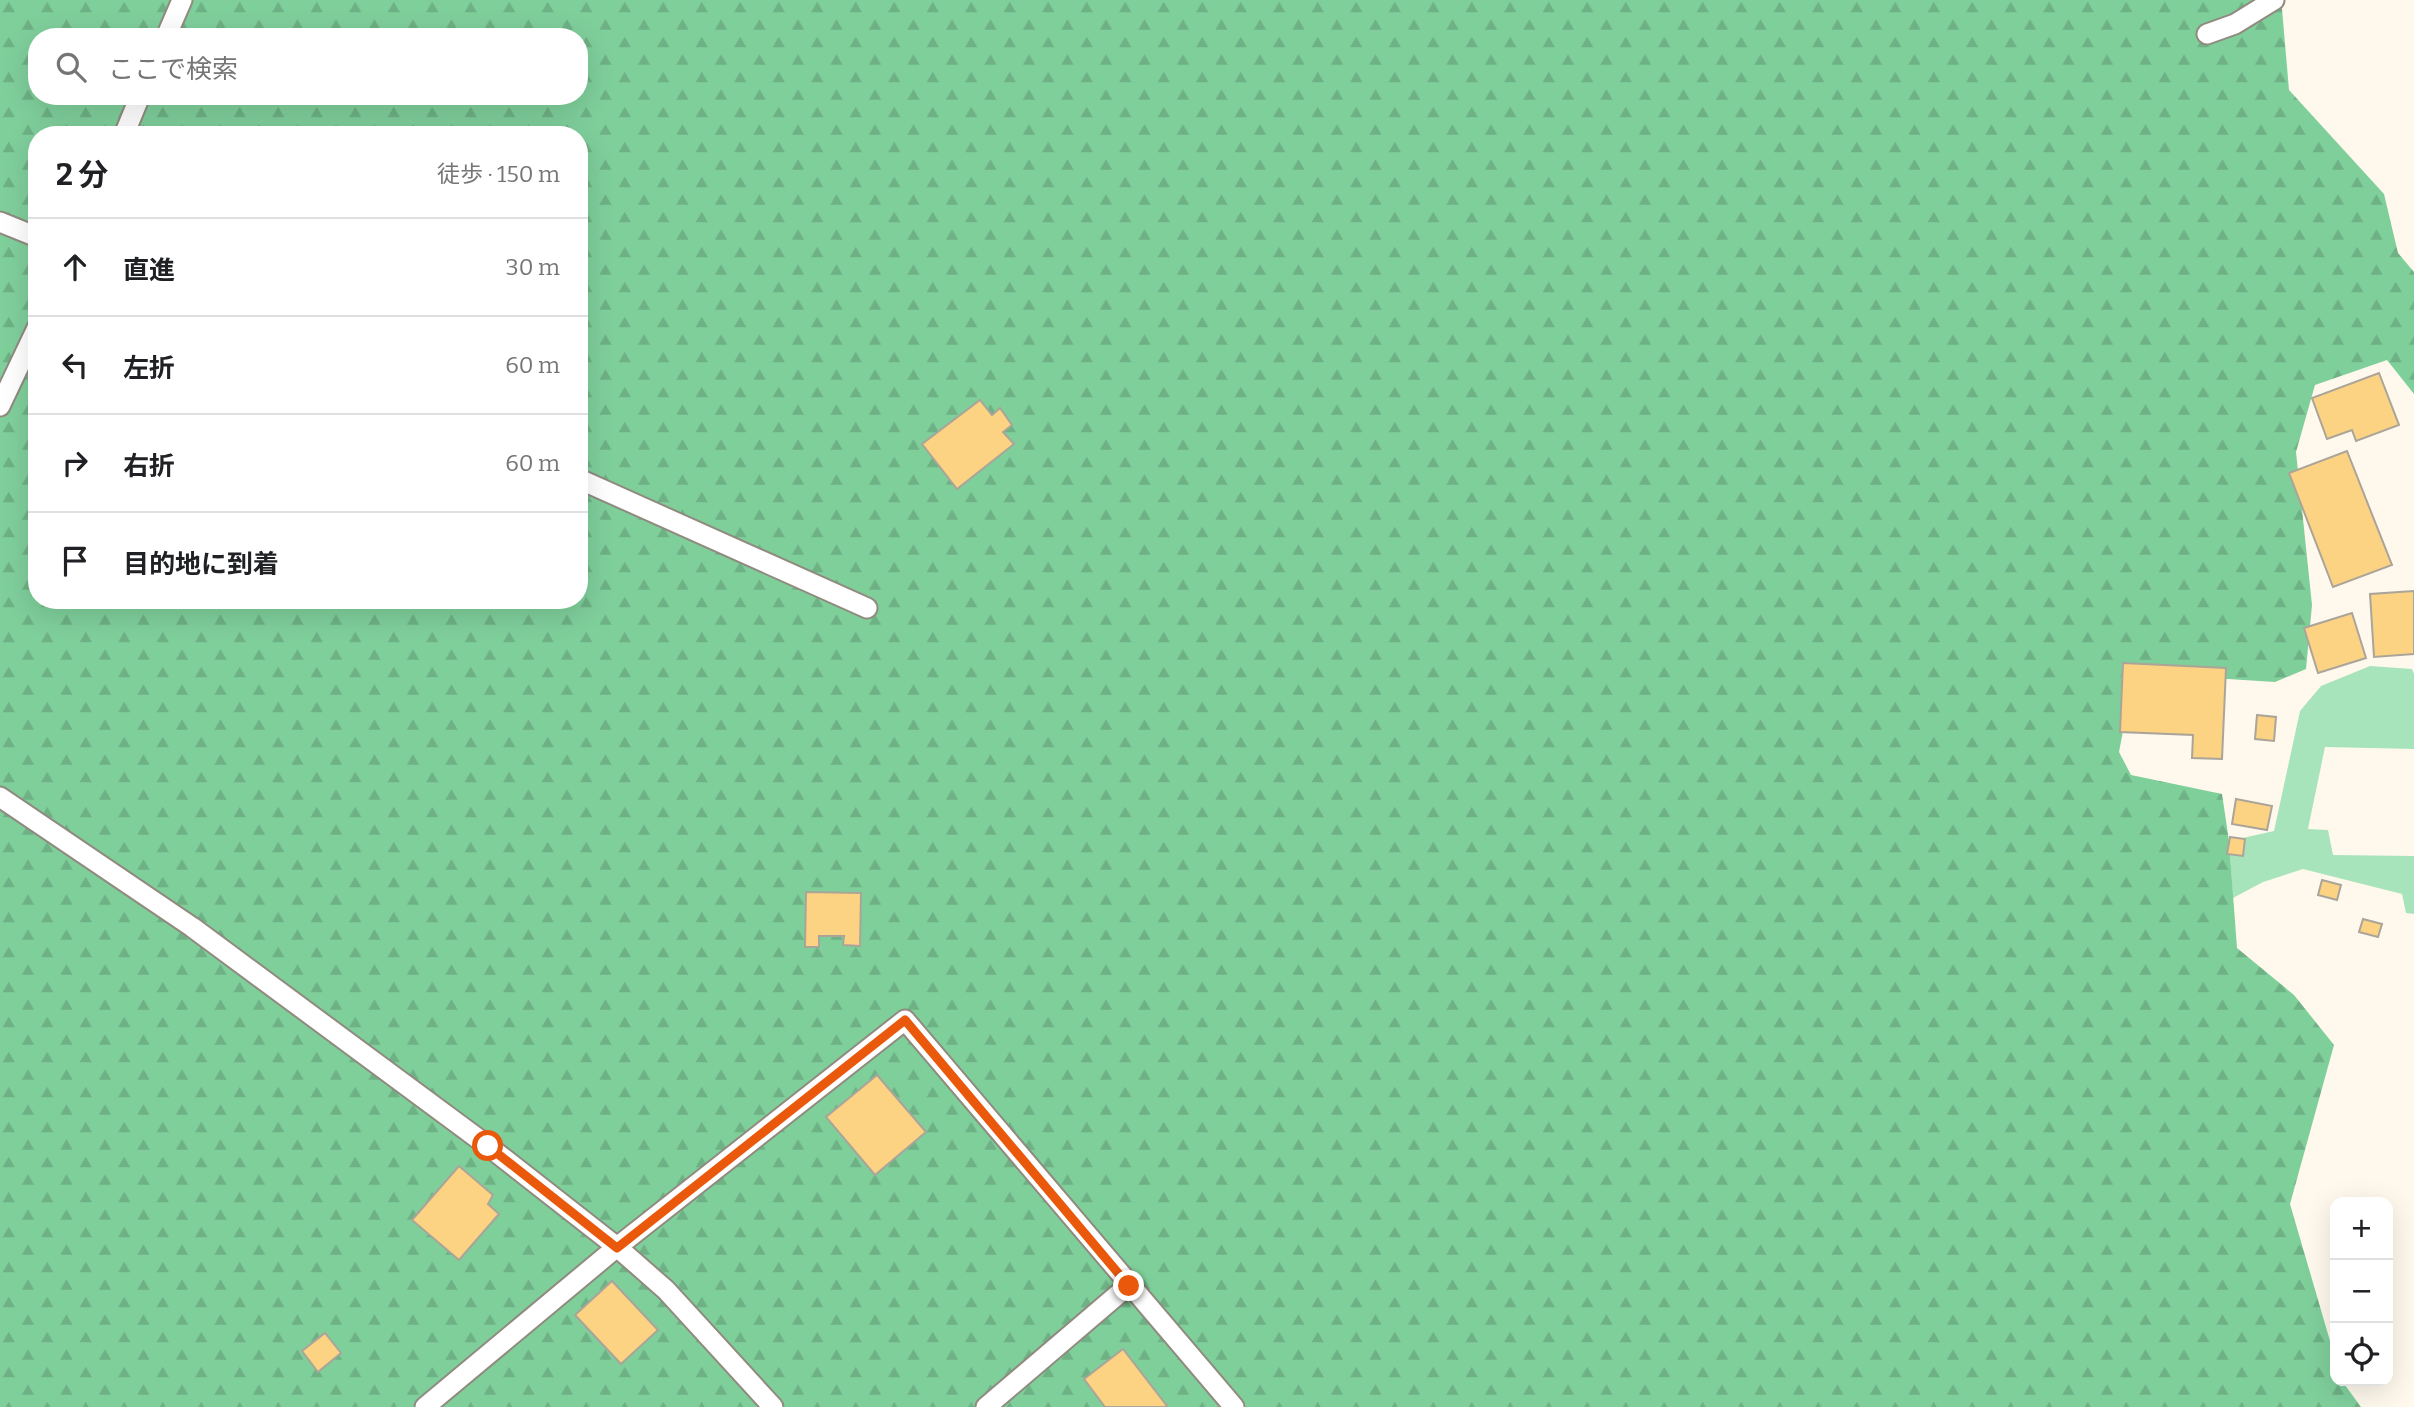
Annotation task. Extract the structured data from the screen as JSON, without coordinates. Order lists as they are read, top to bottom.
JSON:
{
  "page": {
    "search": "ここで検索",
    "heading": ["2 分", "徒歩 · 150 m"],
    "list": [
      ["直進", "30 m"],
      ["左折", "60 m"],
      ["右折", "60 m"],
      "目的地に到着"
    ],
    "map_buttons": ["+", "−"]
  }
}
